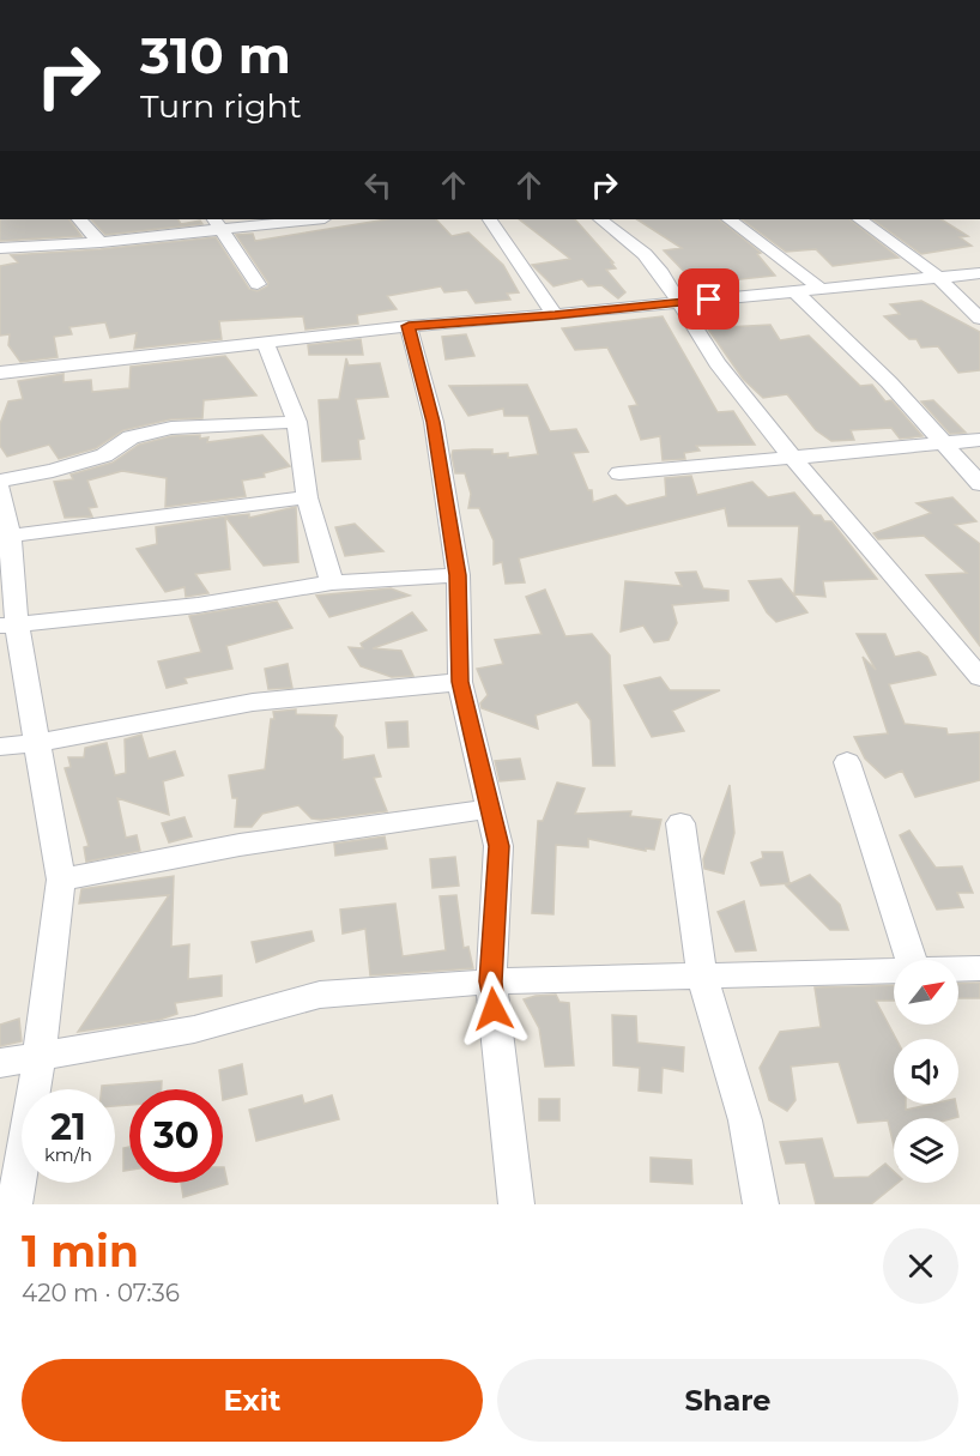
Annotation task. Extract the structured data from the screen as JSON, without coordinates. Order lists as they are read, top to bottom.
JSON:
{
  "north": "top right",
  "page": {
    "turn": ["310 m", "Turn right"],
    "speed": "21 km/h",
    "limit": "30",
    "heading": ["1 min", "420 m · 07:36"],
    "buttons": ["Exit", "Share"]
  }
}
